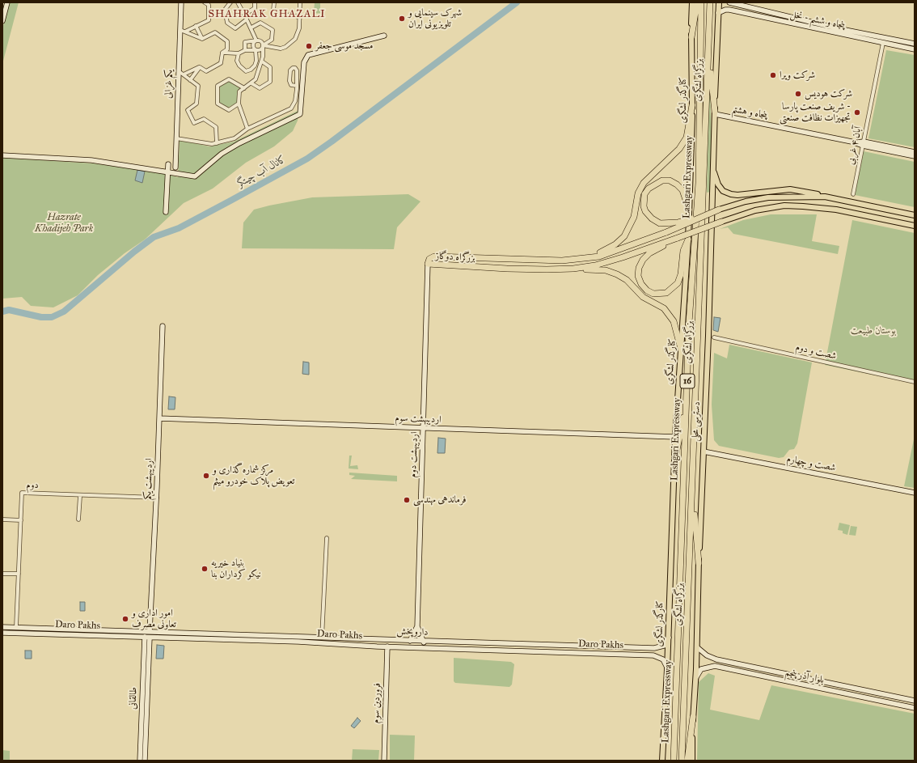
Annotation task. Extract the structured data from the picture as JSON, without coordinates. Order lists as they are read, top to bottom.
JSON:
{
  "streets": {
    "highway": [
      "بزرگراه لشگری",
      "Lashgari Expressway",
      "بزرگراه دوگاز",
      "16"
    ],
    "main road": ["کنارگذر لشگری", "دسترسی محلی"],
    "street": [
      "پنجاه و ششم - نخل",
      "یکم غزالی",
      "پنجاه و هشتم",
      "آبان ۴ غربی",
      "شصت و دوم",
      "اردیبهشت سوم",
      "اردیبهشت دوم",
      "شصت و چهارم",
      "اردیبهشت یکم",
      "دوم",
      "Daro Pakhs",
      "داروپخش",
      "بلوار آذر پنجم",
      "طالقانی",
      "فروردین سوم"
    ]
  },
  "crossings": [
    ["پنجاه و ششم - نخل", "آبان ۴ غربی"],
    ["کنارگذر لشگری", "اردیبهشت سوم"],
    ["پنجاه و هشتم", "آبان ۴ غربی"],
    ["بزرگراه دوگاز", "اردیبهشت دوم"],
    ["اردیبهشت سوم", "اردیبهشت دوم"],
    ["اردیبهشت سوم", "اردیبهشت یکم"],
    ["دسترسی محلی", "شصت و چهارم"],
    ["اردیبهشت دوم", "داروپخش"],
    ["اردیبهشت یکم", "دوم"],
    ["اردیبهشت یکم", "داروپخش"],
    ["دوم", "داروپخش"],
    ["Daro Pakhs", "طالقانی"],
    ["Daro Pakhs", "فروردین سوم"]
  ],
  "districts": ["SHAHRAK GHAZALI"],
  "water": ["کانال آب چیتگر"],
  "parks": ["Hazrate Khadijeh Park", "بوستان طبیعت"],
  "places": [
    "شهرک سینمایی و تلویزیونی ایران",
    "مسجد موسی جعفر",
    "شرکت ویرا",
    "شرکت هودیس",
    "شریف صنعت پارسا - تجهیزات نظافت صنعتی",
    "مرکز شماره‌گذاری و تعویض پلاک خودرو میثم",
    "فرماندهی مهندسی",
    "بنیاد خیریه نیکو کرداران بنا",
    "امور اداری و تعاونی مصرف"
  ]
}
